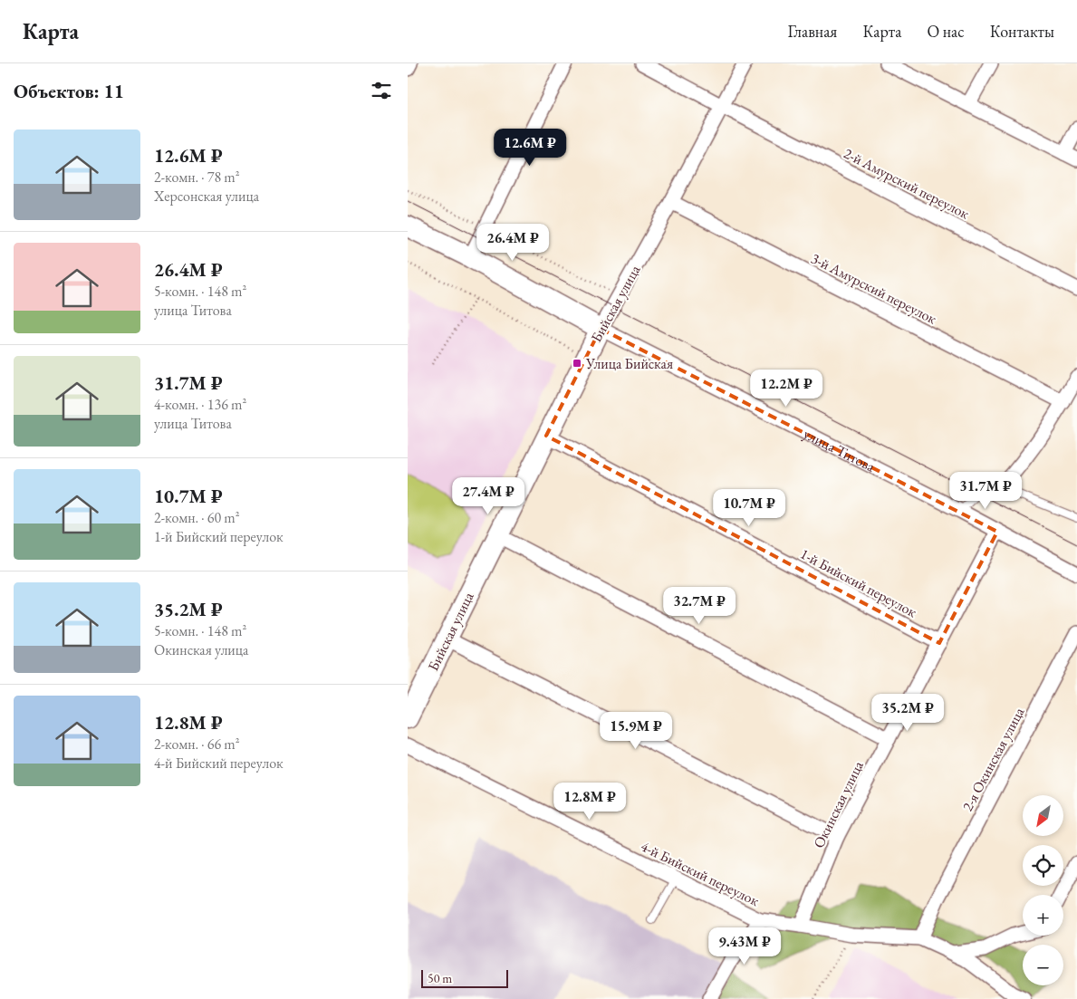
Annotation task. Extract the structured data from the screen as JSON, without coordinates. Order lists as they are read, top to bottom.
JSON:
{
  "streets": {
    "street": [
      "2-й Амурский переулок",
      "3-й Амурский переулок",
      "Бийская улица",
      "улица Титова",
      "1-й Бийский переулок",
      "2-я Окинская улица",
      "Окинская улица",
      "4-й Бийский переулок"
    ]
  },
  "crossings": [
    ["2-й Амурский переулок", "Бийская улица"],
    ["3-й Амурский переулок", "Бийская улица"],
    ["Бийская улица", "улица Титова"],
    ["Бийская улица", "1-й Бийский переулок"],
    ["улица Титова", "Окинская улица"],
    ["1-й Бийский переулок", "Окинская улица"],
    ["2-я Окинская улица", "4-й Бийский переулок"],
    ["Окинская улица", "4-й Бийский переулок"]
  ],
  "places": {
    "transit": ["Улица Бийская"]
  },
  "scale_bar": "50 m",
  "north": "bottom left",
  "page": {
    "header": "Карта",
    "nav": [
      "Главная",
      "Карта",
      "О нас",
      "Контакты"
    ],
    "heading": "Объектов: 11",
    "list": [
      {
        "name": "12.6M ₽",
        "note": "2-комн. · 78 m² · Херсонская улица"
      },
      {
        "name": "26.4M ₽",
        "note": "5-комн. · 148 m² · улица Титова"
      },
      {
        "name": "31.7M ₽",
        "note": "4-комн. · 136 m² · улица Титова"
      },
      {
        "name": "10.7M ₽",
        "note": "2-комн. · 60 m² · 1-й Бийский переулок"
      },
      {
        "name": "35.2M ₽",
        "note": "5-комн. · 148 m² · Окинская улица"
      },
      {
        "name": "12.8M ₽",
        "note": "2-комн. · 66 m² · 4-й Бийский переулок"
      }
    ],
    "price": [
      "12.6M ₽",
      "26.4M ₽",
      "12.2M ₽",
      "31.7M ₽",
      "27.4M ₽",
      "10.7M ₽",
      "32.7M ₽",
      "35.2M ₽",
      "15.9M ₽",
      "12.8M ₽",
      "9.43M ₽"
    ],
    "map_buttons": ["+", "−"],
    "scale": "50 m"
  }
}
